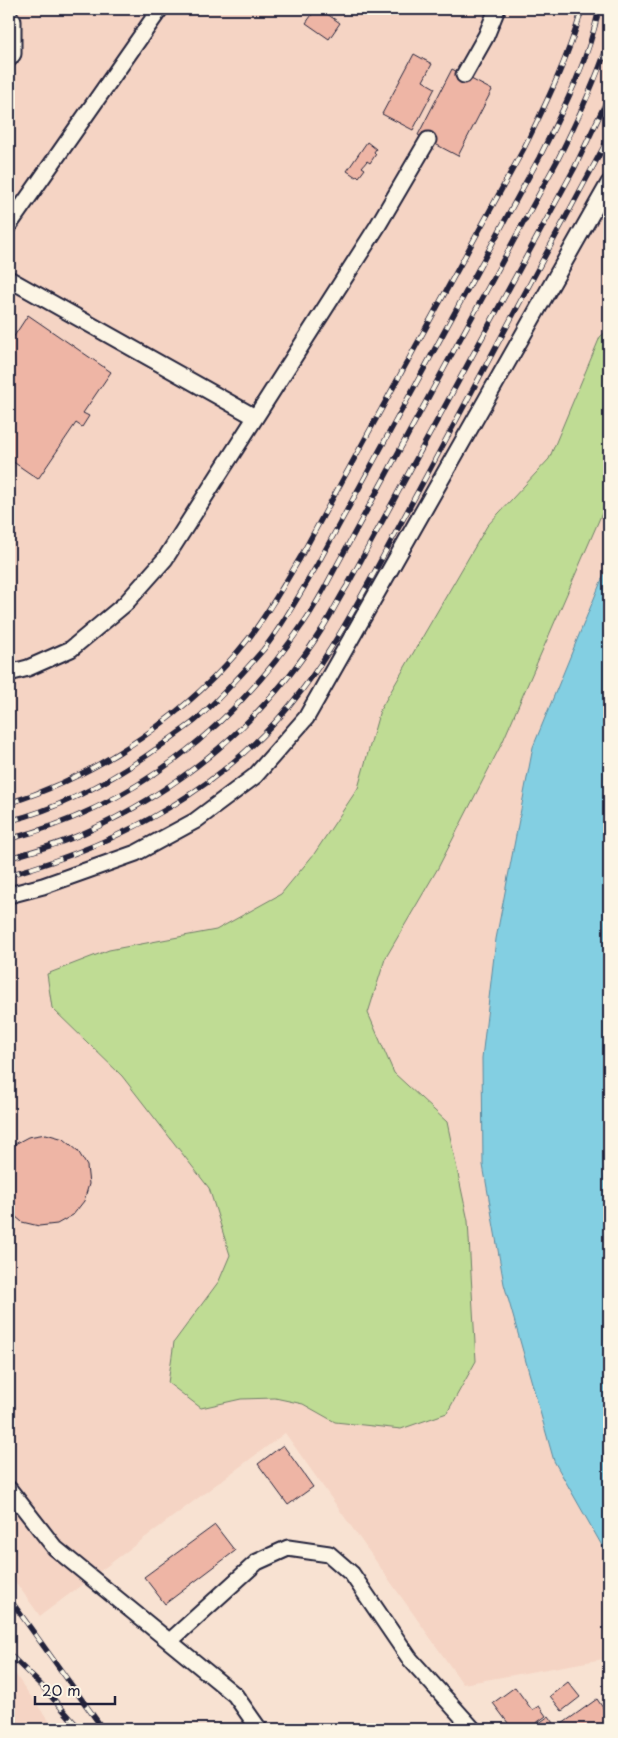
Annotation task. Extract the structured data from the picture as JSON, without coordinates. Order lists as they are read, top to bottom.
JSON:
{
  "scale_bar": "20 m"
}
